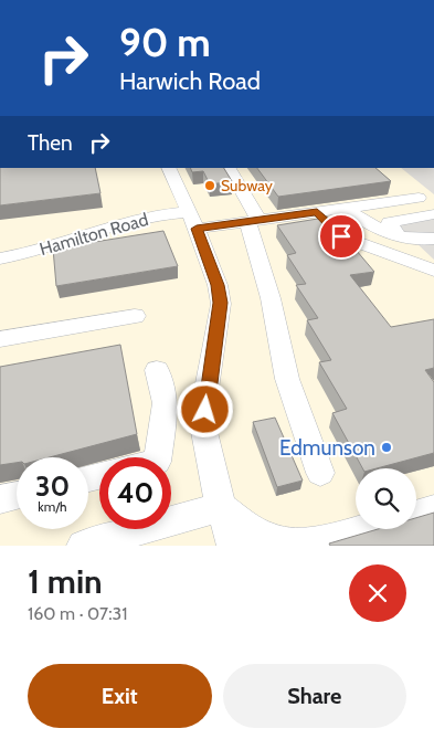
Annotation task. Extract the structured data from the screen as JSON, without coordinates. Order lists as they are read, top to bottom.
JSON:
{
  "streets": {
    "street": ["Hamilton Road"]
  },
  "places": ["Subway", "Edmunson"],
  "page": {
    "turn": ["90 m", "Harwich Road"],
    "then": "Then",
    "speed": "30 km/h",
    "limit": "40",
    "heading": ["1 min", "160 m · 07:31"],
    "buttons": ["Exit", "Share"]
  }
}
